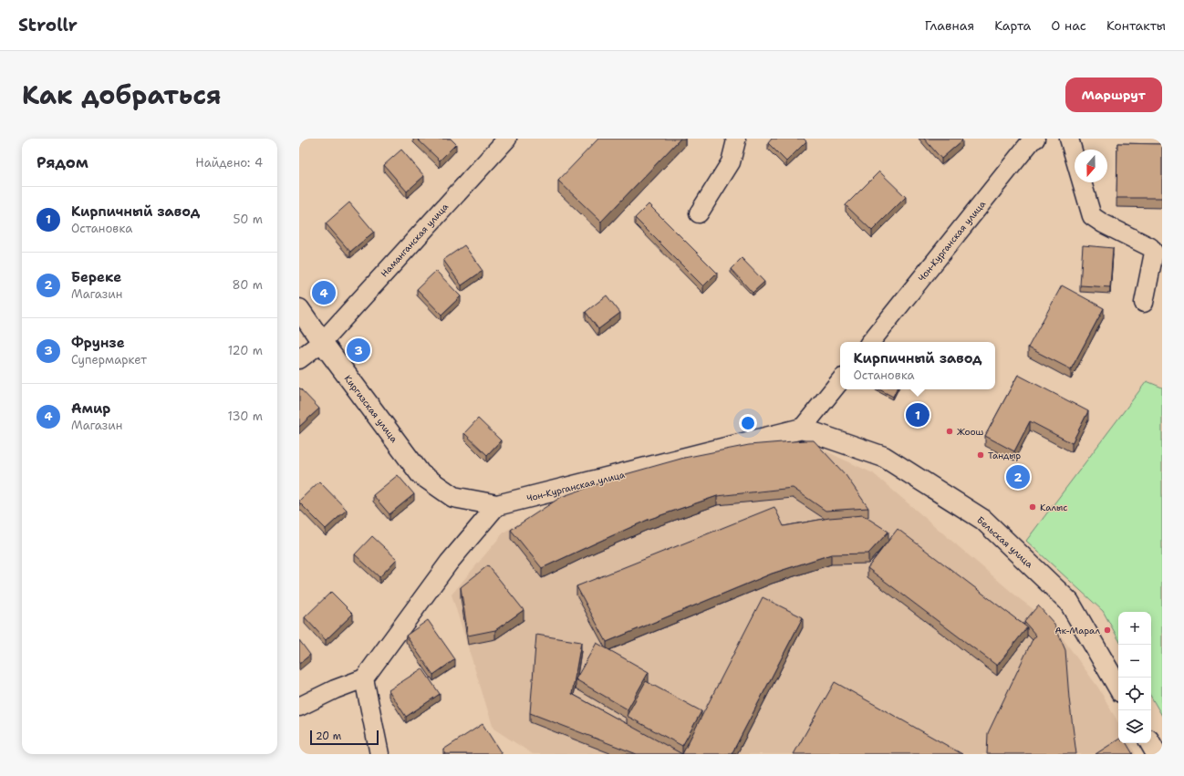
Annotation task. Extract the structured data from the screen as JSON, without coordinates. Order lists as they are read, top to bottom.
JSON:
{
  "streets": {
    "street": [
      "Наманганская улица",
      "Чон-Курганская улица",
      "Киргизская улица",
      "Бельская улица"
    ]
  },
  "crossings": [
    ["Наманганская улица", "Киргизская улица"],
    ["Чон-Курганская улица", "Киргизская улица"],
    ["Чон-Курганская улица", "Бельская улица"]
  ],
  "places": [
    "Жоош",
    "Тандыр",
    "Калыс",
    "Ак-Марал"
  ],
  "scale_bar": "20 m",
  "north": "bottom",
  "page": {
    "header": "Strollr",
    "nav": [
      "Главная",
      "Карта",
      "О нас",
      "Контакты"
    ],
    "title": "Как добраться",
    "buttons": "Маршрут",
    "heading": ["Рядом", "Найдено: 4"],
    "list": [
      {
        "mark": "1",
        "name": "Кирпичный завод",
        "note": "Остановка",
        "value": "50 m"
      },
      {
        "mark": "2",
        "name": "Береке",
        "note": "Магазин",
        "value": "80 m"
      },
      {
        "mark": "3",
        "name": "Фрунзе",
        "note": "Супермаркет",
        "value": "120 m"
      },
      {
        "mark": "4",
        "name": "Амир",
        "note": "Магазин",
        "value": "130 m"
      }
    ],
    "pins": [
      "4",
      "3",
      "1",
      "2"
    ],
    "popup": ["Кирпичный завод", "Остановка"],
    "map_buttons": ["+", "−"],
    "scale": "20 m"
  }
}
